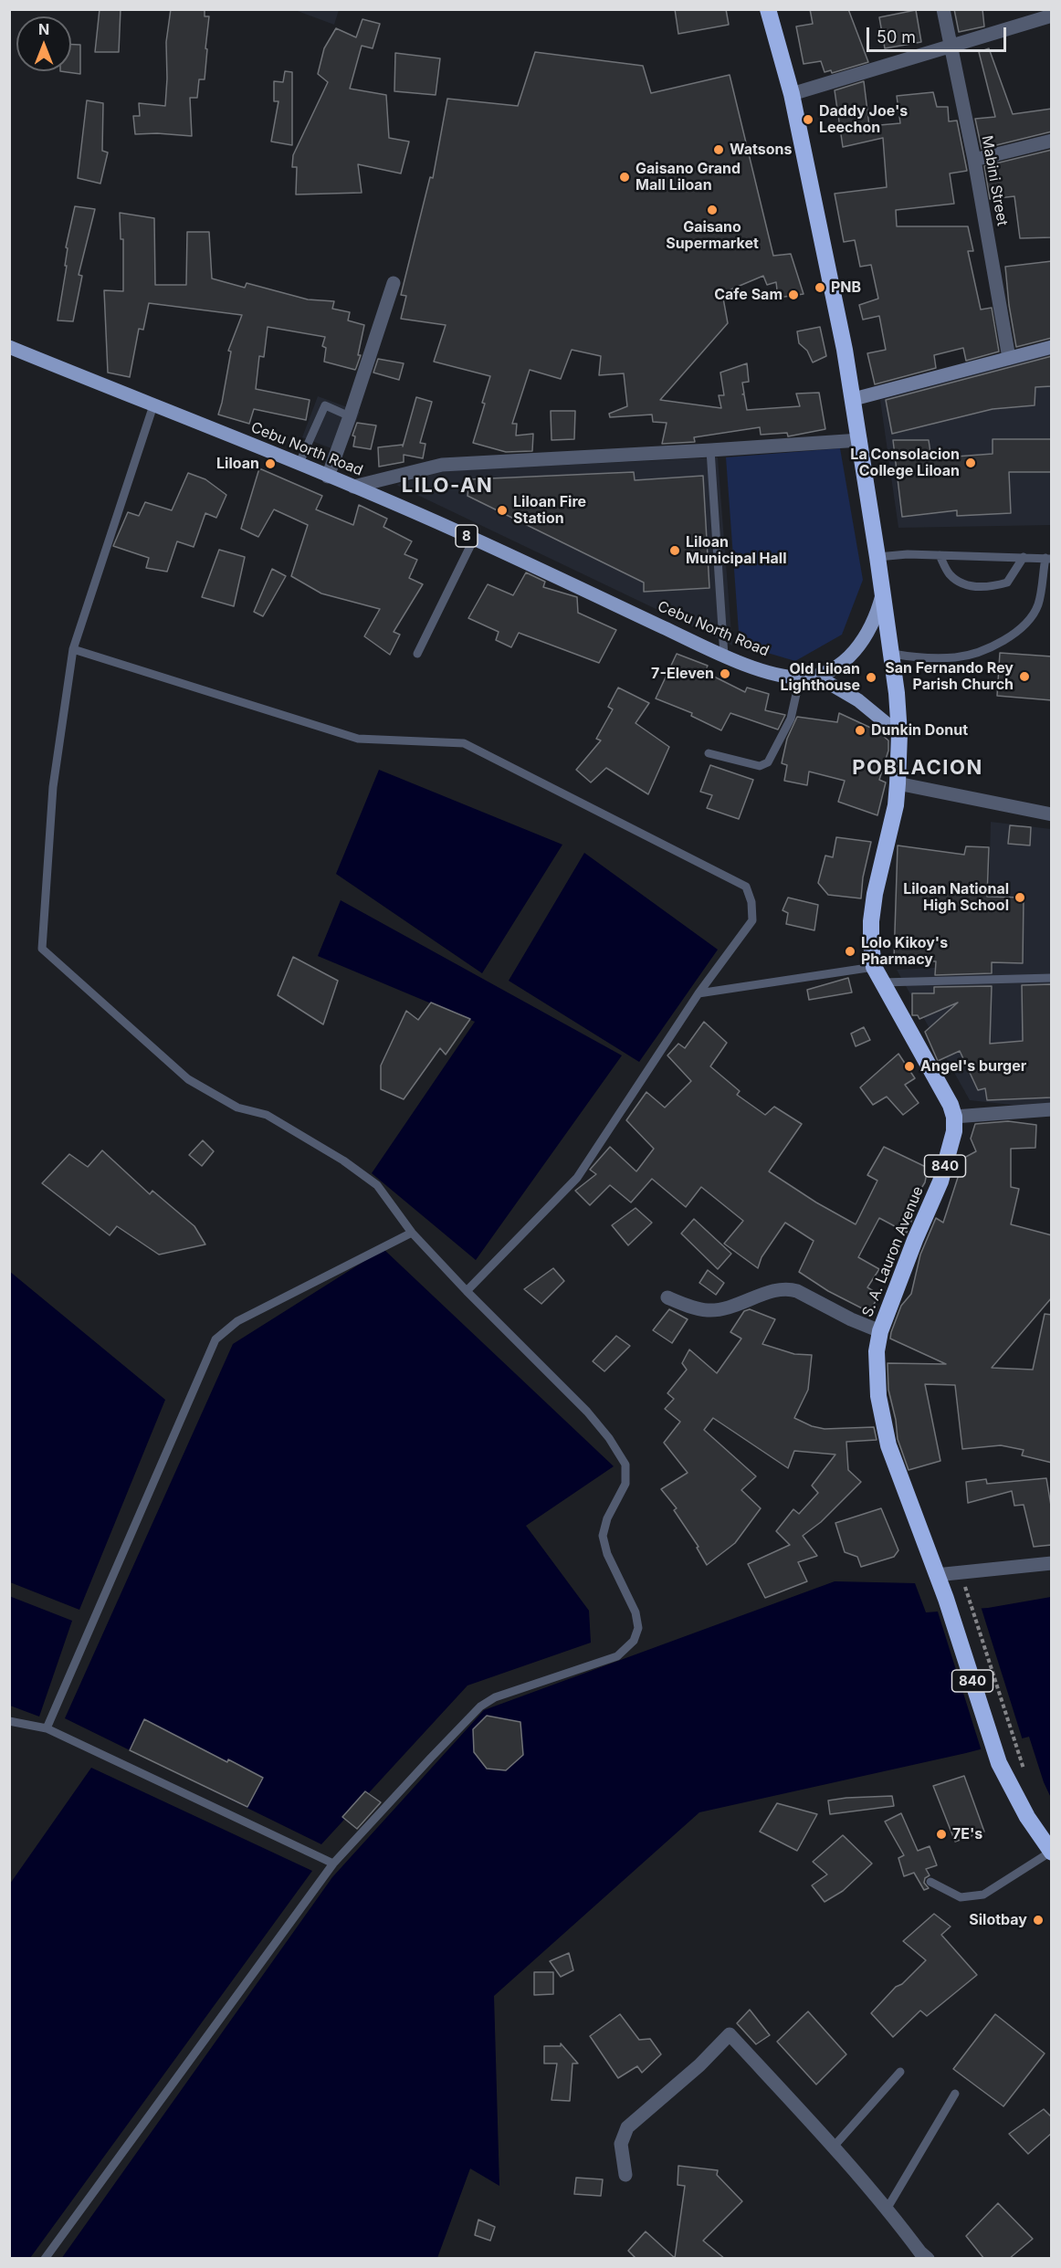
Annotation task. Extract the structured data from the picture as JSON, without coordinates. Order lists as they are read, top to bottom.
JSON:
{
  "streets": {
    "highway": [
      "Cebu North Road",
      "8",
      "840",
      "S. A. Lauron Avenue"
    ],
    "street": ["Mabini Street"]
  },
  "crossings": [
    ["Cebu North Road", "S. A. Lauron Avenue"]
  ],
  "districts": ["LILO-AN", "POBLACION"],
  "places": [
    "Daddy Joe's Leechon",
    "Watsons",
    "Gaisano Grand Mall Liloan",
    "Gaisano Supermarket",
    "PNB",
    "Cafe Sam",
    "La Consolacion College Liloan",
    "Liloan",
    "Liloan Fire Station",
    "Liloan Municipal Hall",
    "7-Eleven",
    "San Fernando Rey Parish Church",
    "Old Liloan Lighthouse",
    "Dunkin Donut",
    "Liloan National High School",
    "Lolo Kikoy's Pharmacy",
    "Angel's burger",
    "7E's",
    "Silotbay"
  ],
  "scale_bar": "50 m",
  "north": "top"
}
